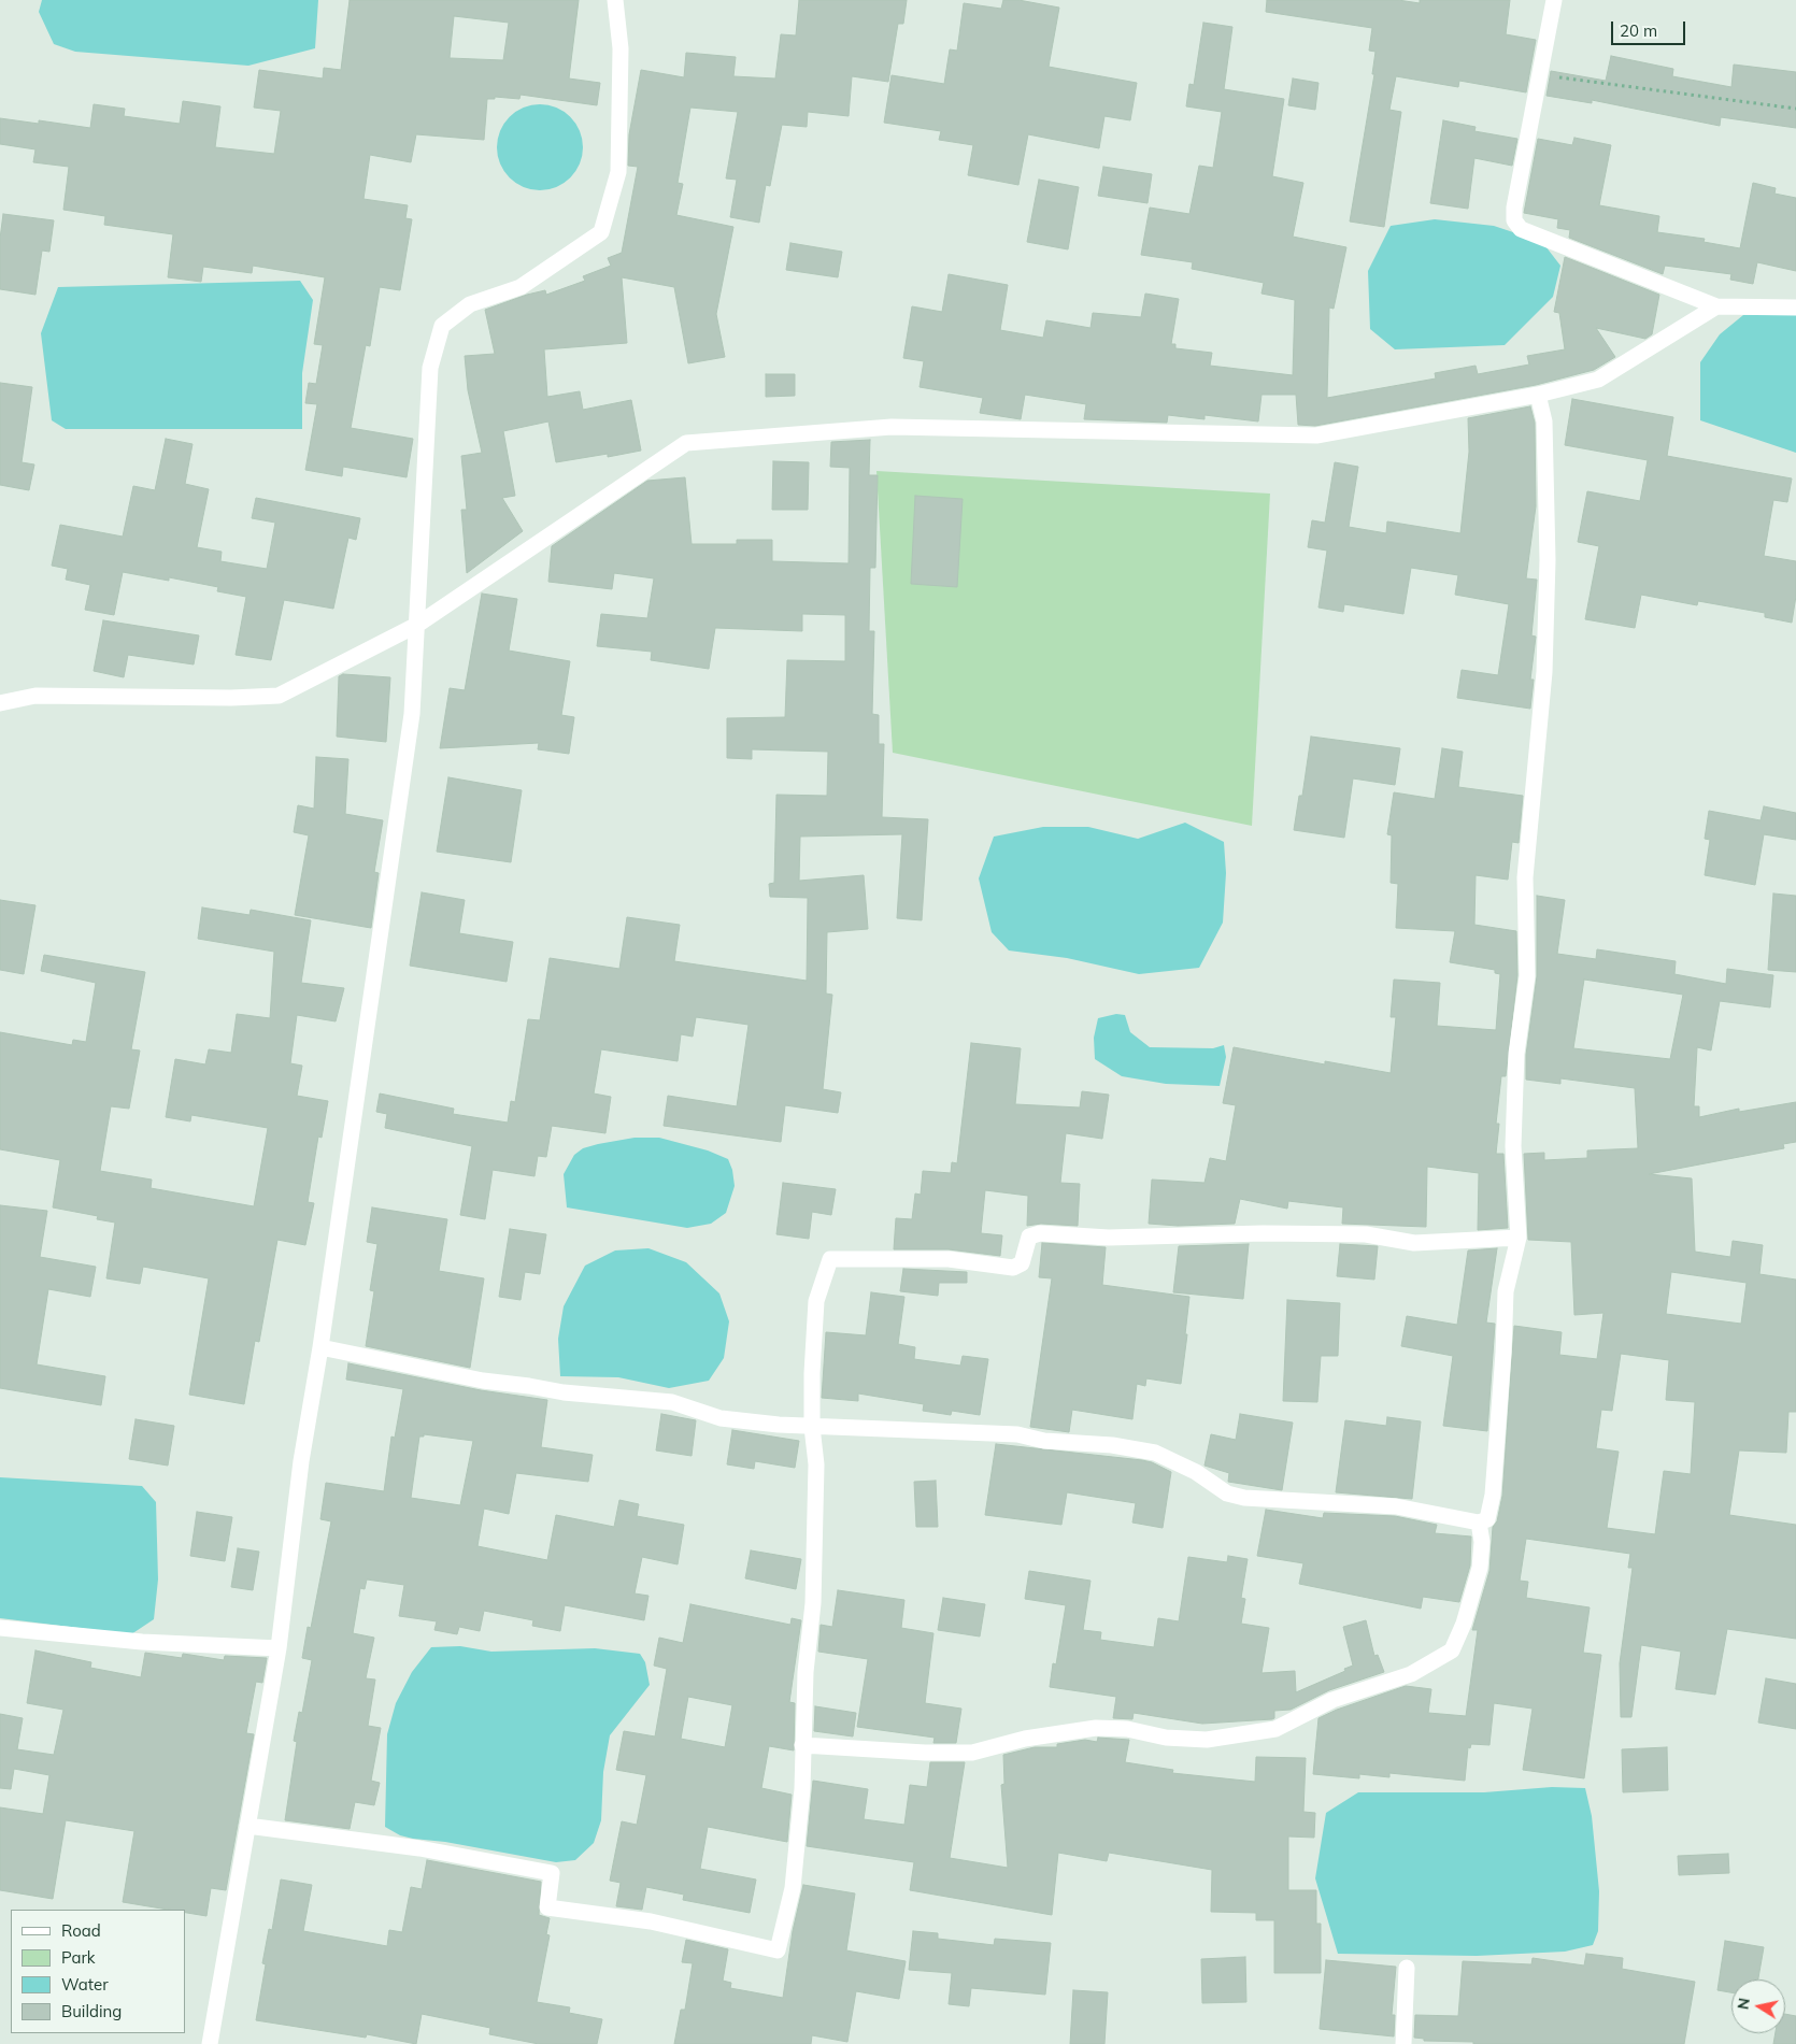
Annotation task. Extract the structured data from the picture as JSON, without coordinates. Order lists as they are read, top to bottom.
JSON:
{
  "legend": [
    "Road",
    "Park",
    "Water",
    "Building"
  ],
  "scale_bar": "20 m",
  "north": "left"
}
